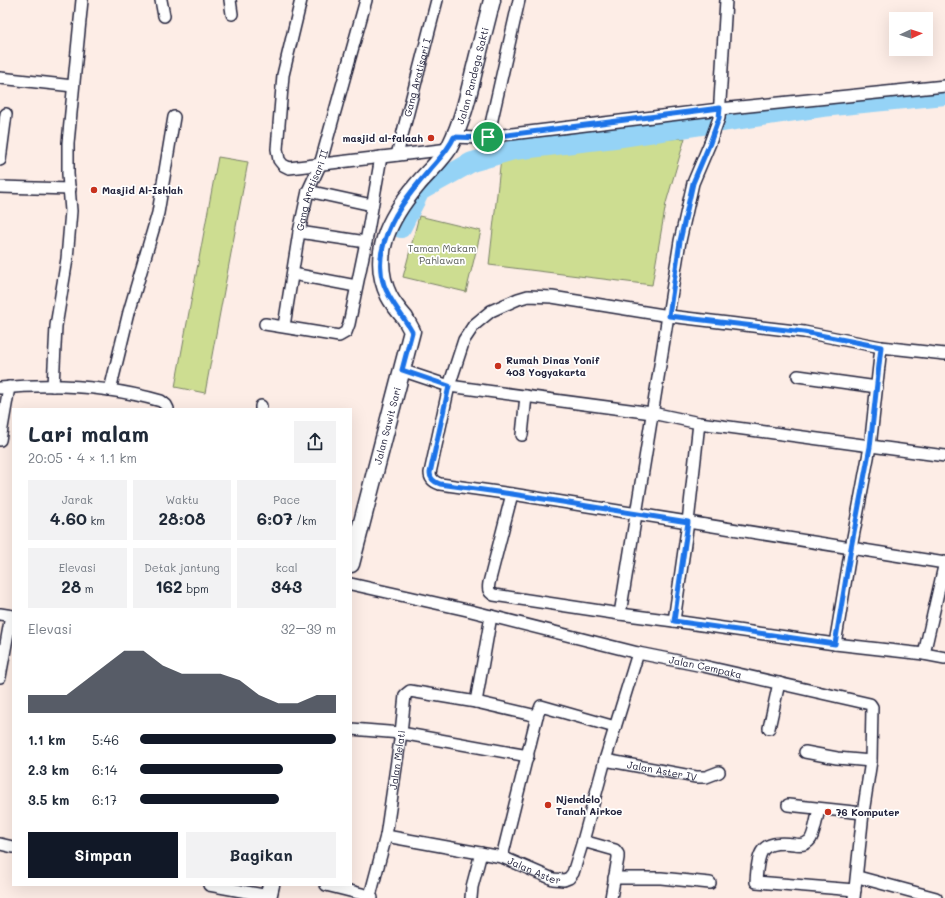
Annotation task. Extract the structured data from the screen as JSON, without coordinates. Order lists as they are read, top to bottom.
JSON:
{
  "streets": {
    "main road": ["Jalan Pandega Sakti", "Jalan Sawit Sari"],
    "street": [
      "Gang Aratisari I",
      "Gang Aratisari II",
      "Jalan Cempaka",
      "Jalan Melati",
      "Jalan Aster IV",
      "Jalan Aster"
    ]
  },
  "crossings": [
    ["Jalan Pandega Sakti", "Jalan Sawit Sari"],
    ["Jalan Cempaka", "Jalan Aster"],
    ["Jalan Melati", "Jalan Aster"],
    ["Jalan Aster IV", "Jalan Aster"]
  ],
  "parks": ["Taman Makam Pahlawan"],
  "places": [
    "masjid al-falaah",
    "Masjid Al-Ishlah",
    "Rumah Dinas Yonif 403 Yogyakarta",
    "Njendelo Tanah Airkoe",
    "76 Komputer"
  ],
  "north": "right",
  "page": {
    "heading": ["Lari malam", "20:05 · 4 × 1.1 km"],
    "stats": [
      ["Jarak", "4.60 km"],
      ["Waktu", "28:08"],
      ["Pace", "6:07 /km"],
      ["Elevasi", "28 m"],
      ["Detak jantung", "162 bpm"],
      ["kcal", "343"]
    ],
    "chart": ["Elevasi", "32–39 m"],
    "list": [
      {
        "name": "1.1 km",
        "note": "5:46"
      },
      {
        "name": "2.3 km",
        "note": "6:14"
      },
      {
        "name": "3.5 km",
        "note": "6:17"
      }
    ],
    "buttons": ["Simpan", "Bagikan"]
  }
}
